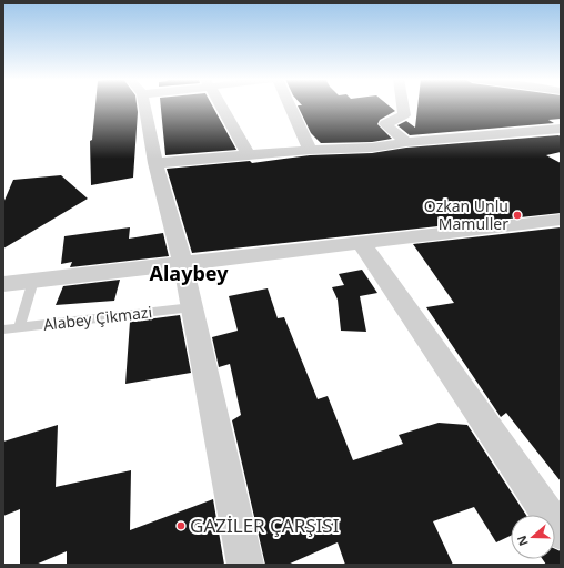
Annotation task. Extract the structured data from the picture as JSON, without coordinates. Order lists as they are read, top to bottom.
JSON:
{
  "streets": {
    "lane": ["Alabey Çikmazi"]
  },
  "districts": ["Alaybey"],
  "places": ["Ozkan Unlu Mamuller", "GAZİLER ÇARŞISI"],
  "north": "left"
}
